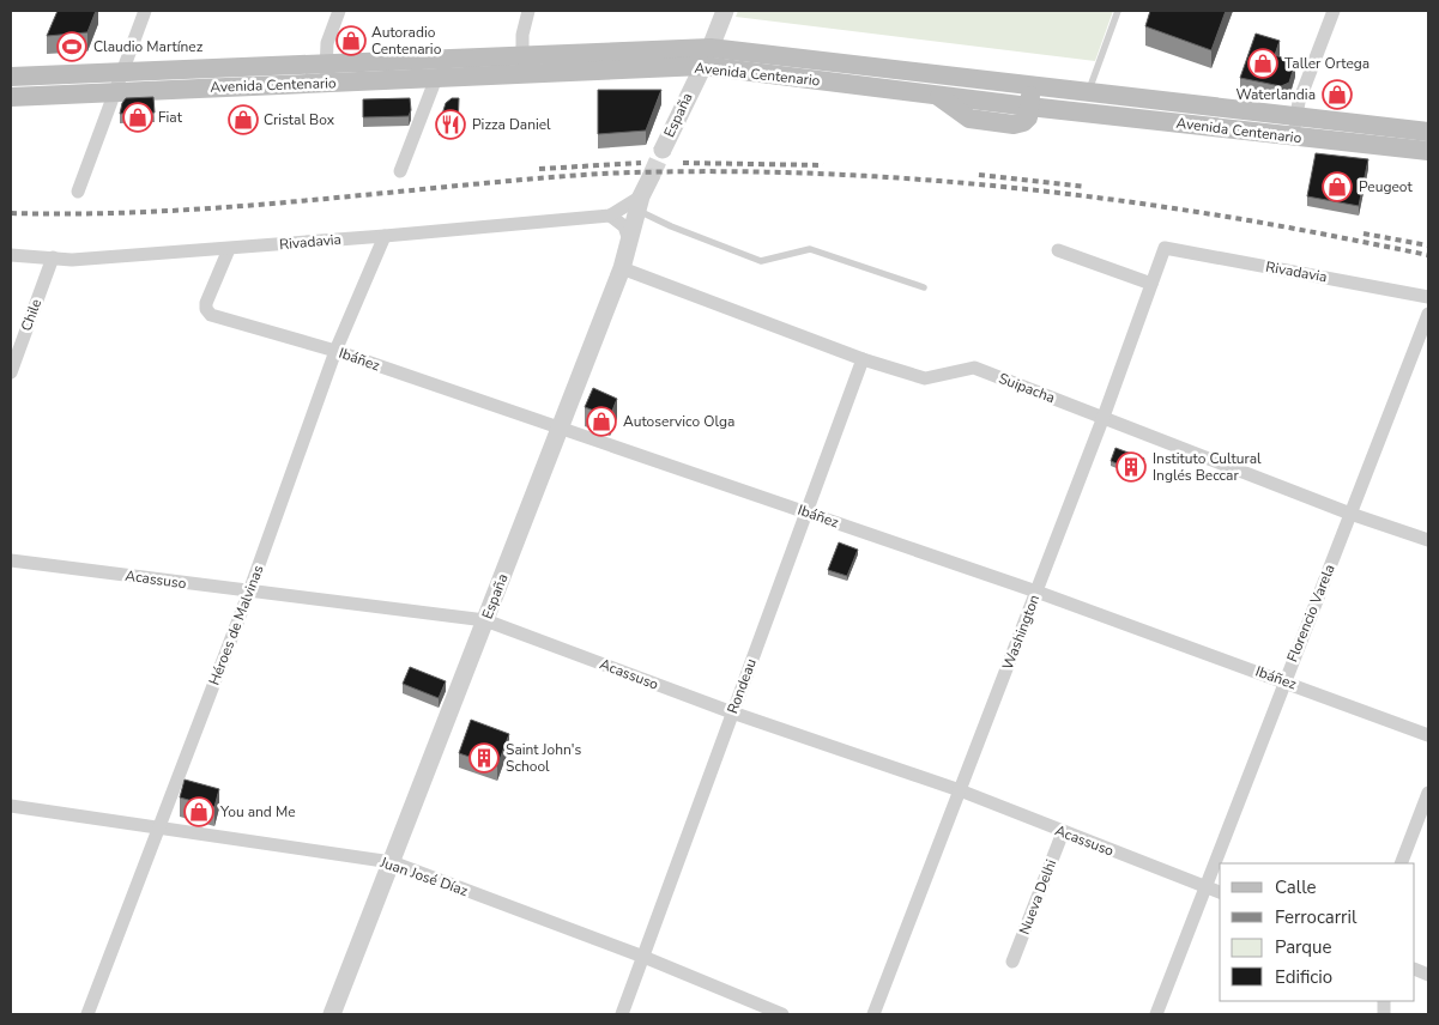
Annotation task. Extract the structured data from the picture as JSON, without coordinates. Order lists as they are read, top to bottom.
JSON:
{
  "streets": {
    "main road": ["Avenida Centenario"],
    "street": [
      "España",
      "Rivadavia",
      "Chile",
      "Ibáñez",
      "Suipacha",
      "Acassuso",
      "Florencio Varela",
      "Héroes de Malvinas",
      "Washington",
      "Rondeau",
      "Juan José Díaz",
      "Nueva Delhi"
    ]
  },
  "crossings": [
    ["Avenida Centenario", "España"],
    ["España", "Rivadavia"],
    ["España", "Ibáñez"],
    ["España", "Suipacha"],
    ["España", "Acassuso"],
    ["España", "Juan José Díaz"],
    ["Rivadavia", "Chile"],
    ["Rivadavia", "Ibáñez"],
    ["Rivadavia", "Héroes de Malvinas"],
    ["Rivadavia", "Washington"],
    ["Ibáñez", "Florencio Varela"],
    ["Ibáñez", "Héroes de Malvinas"],
    ["Ibáñez", "Washington"],
    ["Ibáñez", "Rondeau"],
    ["Suipacha", "Florencio Varela"],
    ["Suipacha", "Washington"],
    ["Suipacha", "Rondeau"],
    ["Acassuso", "Florencio Varela"],
    ["Acassuso", "Héroes de Malvinas"],
    ["Acassuso", "Washington"],
    ["Acassuso", "Rondeau"],
    ["Acassuso", "Nueva Delhi"],
    ["Héroes de Malvinas", "Juan José Díaz"],
    ["Rondeau", "Juan José Díaz"]
  ],
  "places": {
    "shop": [
      "Autoradio Centenario",
      "Taller Ortega",
      "Waterlandia",
      "Fiat",
      "Cristal Box",
      "Peugeot",
      "Autoservico Olga",
      "You and Me"
    ],
    "sports": ["Claudio Martínez"],
    "restaurant": ["Pizza Daniel"],
    "building": ["Instituto Cultural Inglés Beccar", "Saint John's School"]
  },
  "legend": [
    "Calle",
    "Ferrocarril",
    "Parque",
    "Edificio"
  ]
}
